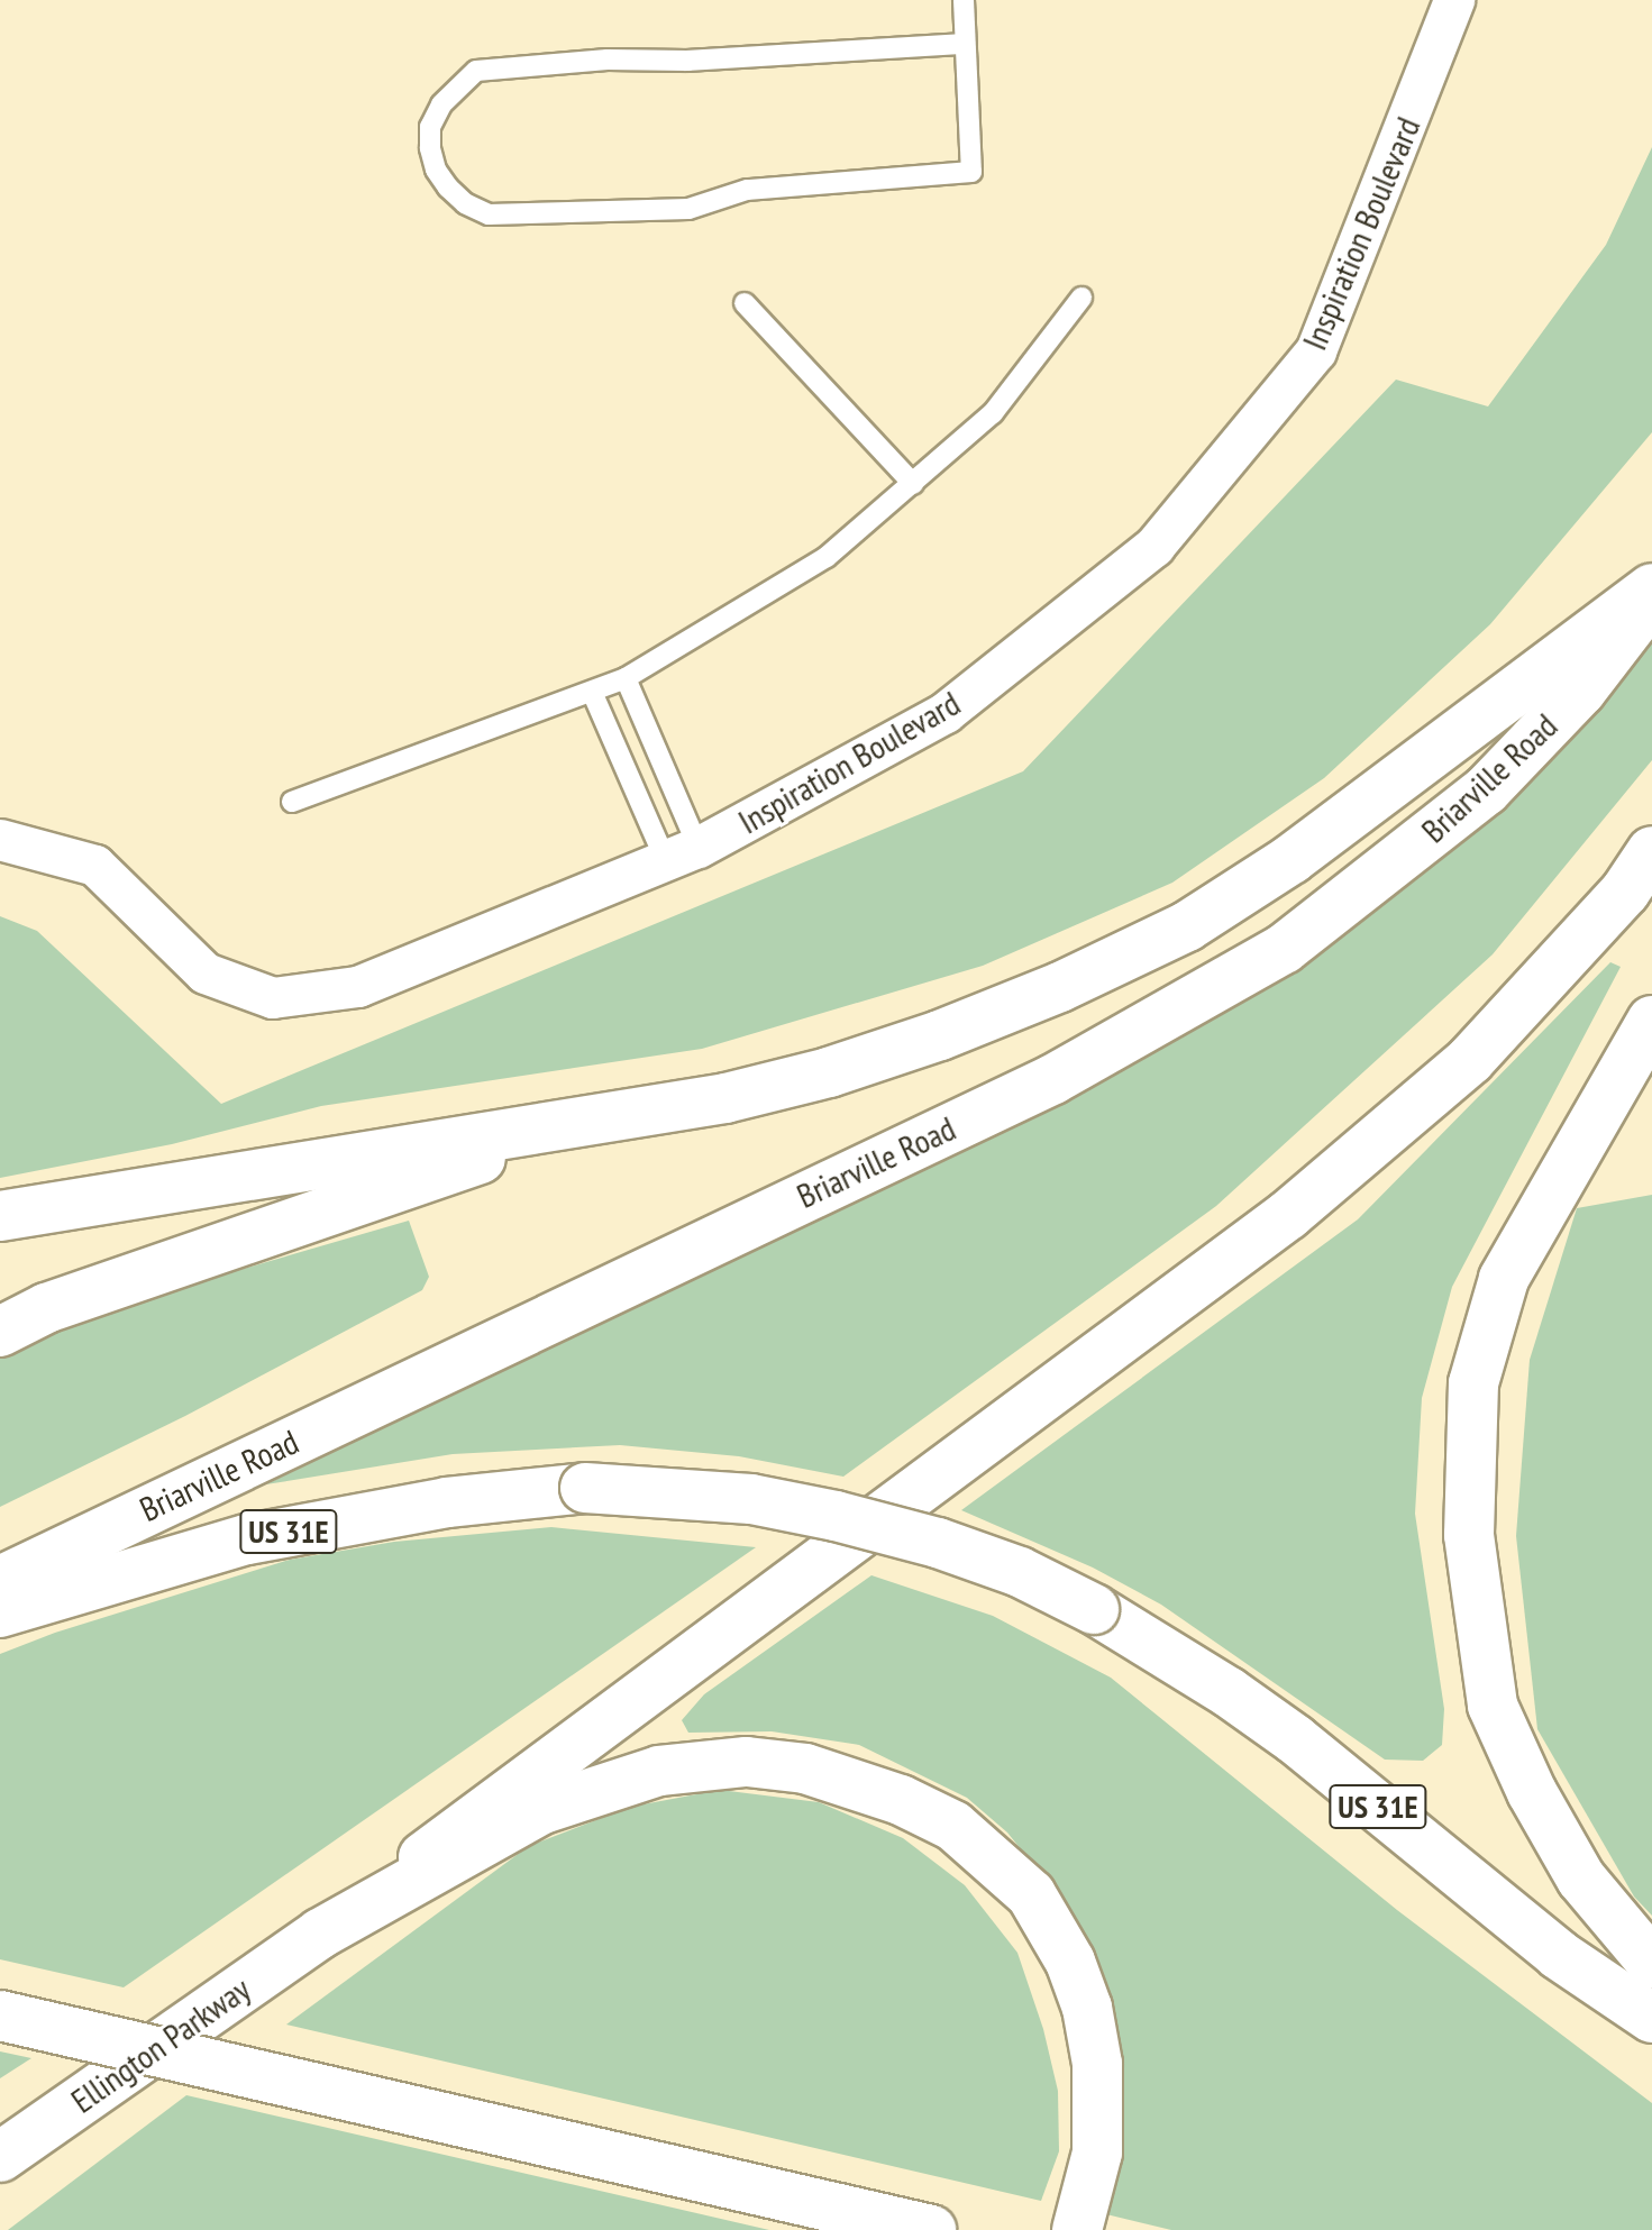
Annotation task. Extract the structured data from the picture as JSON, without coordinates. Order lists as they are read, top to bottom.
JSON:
{
  "streets": {
    "main road": ["Briarville Road", "US 31E", "Ellington Parkway"],
    "street": ["Inspiration Boulevard"]
  }
}
